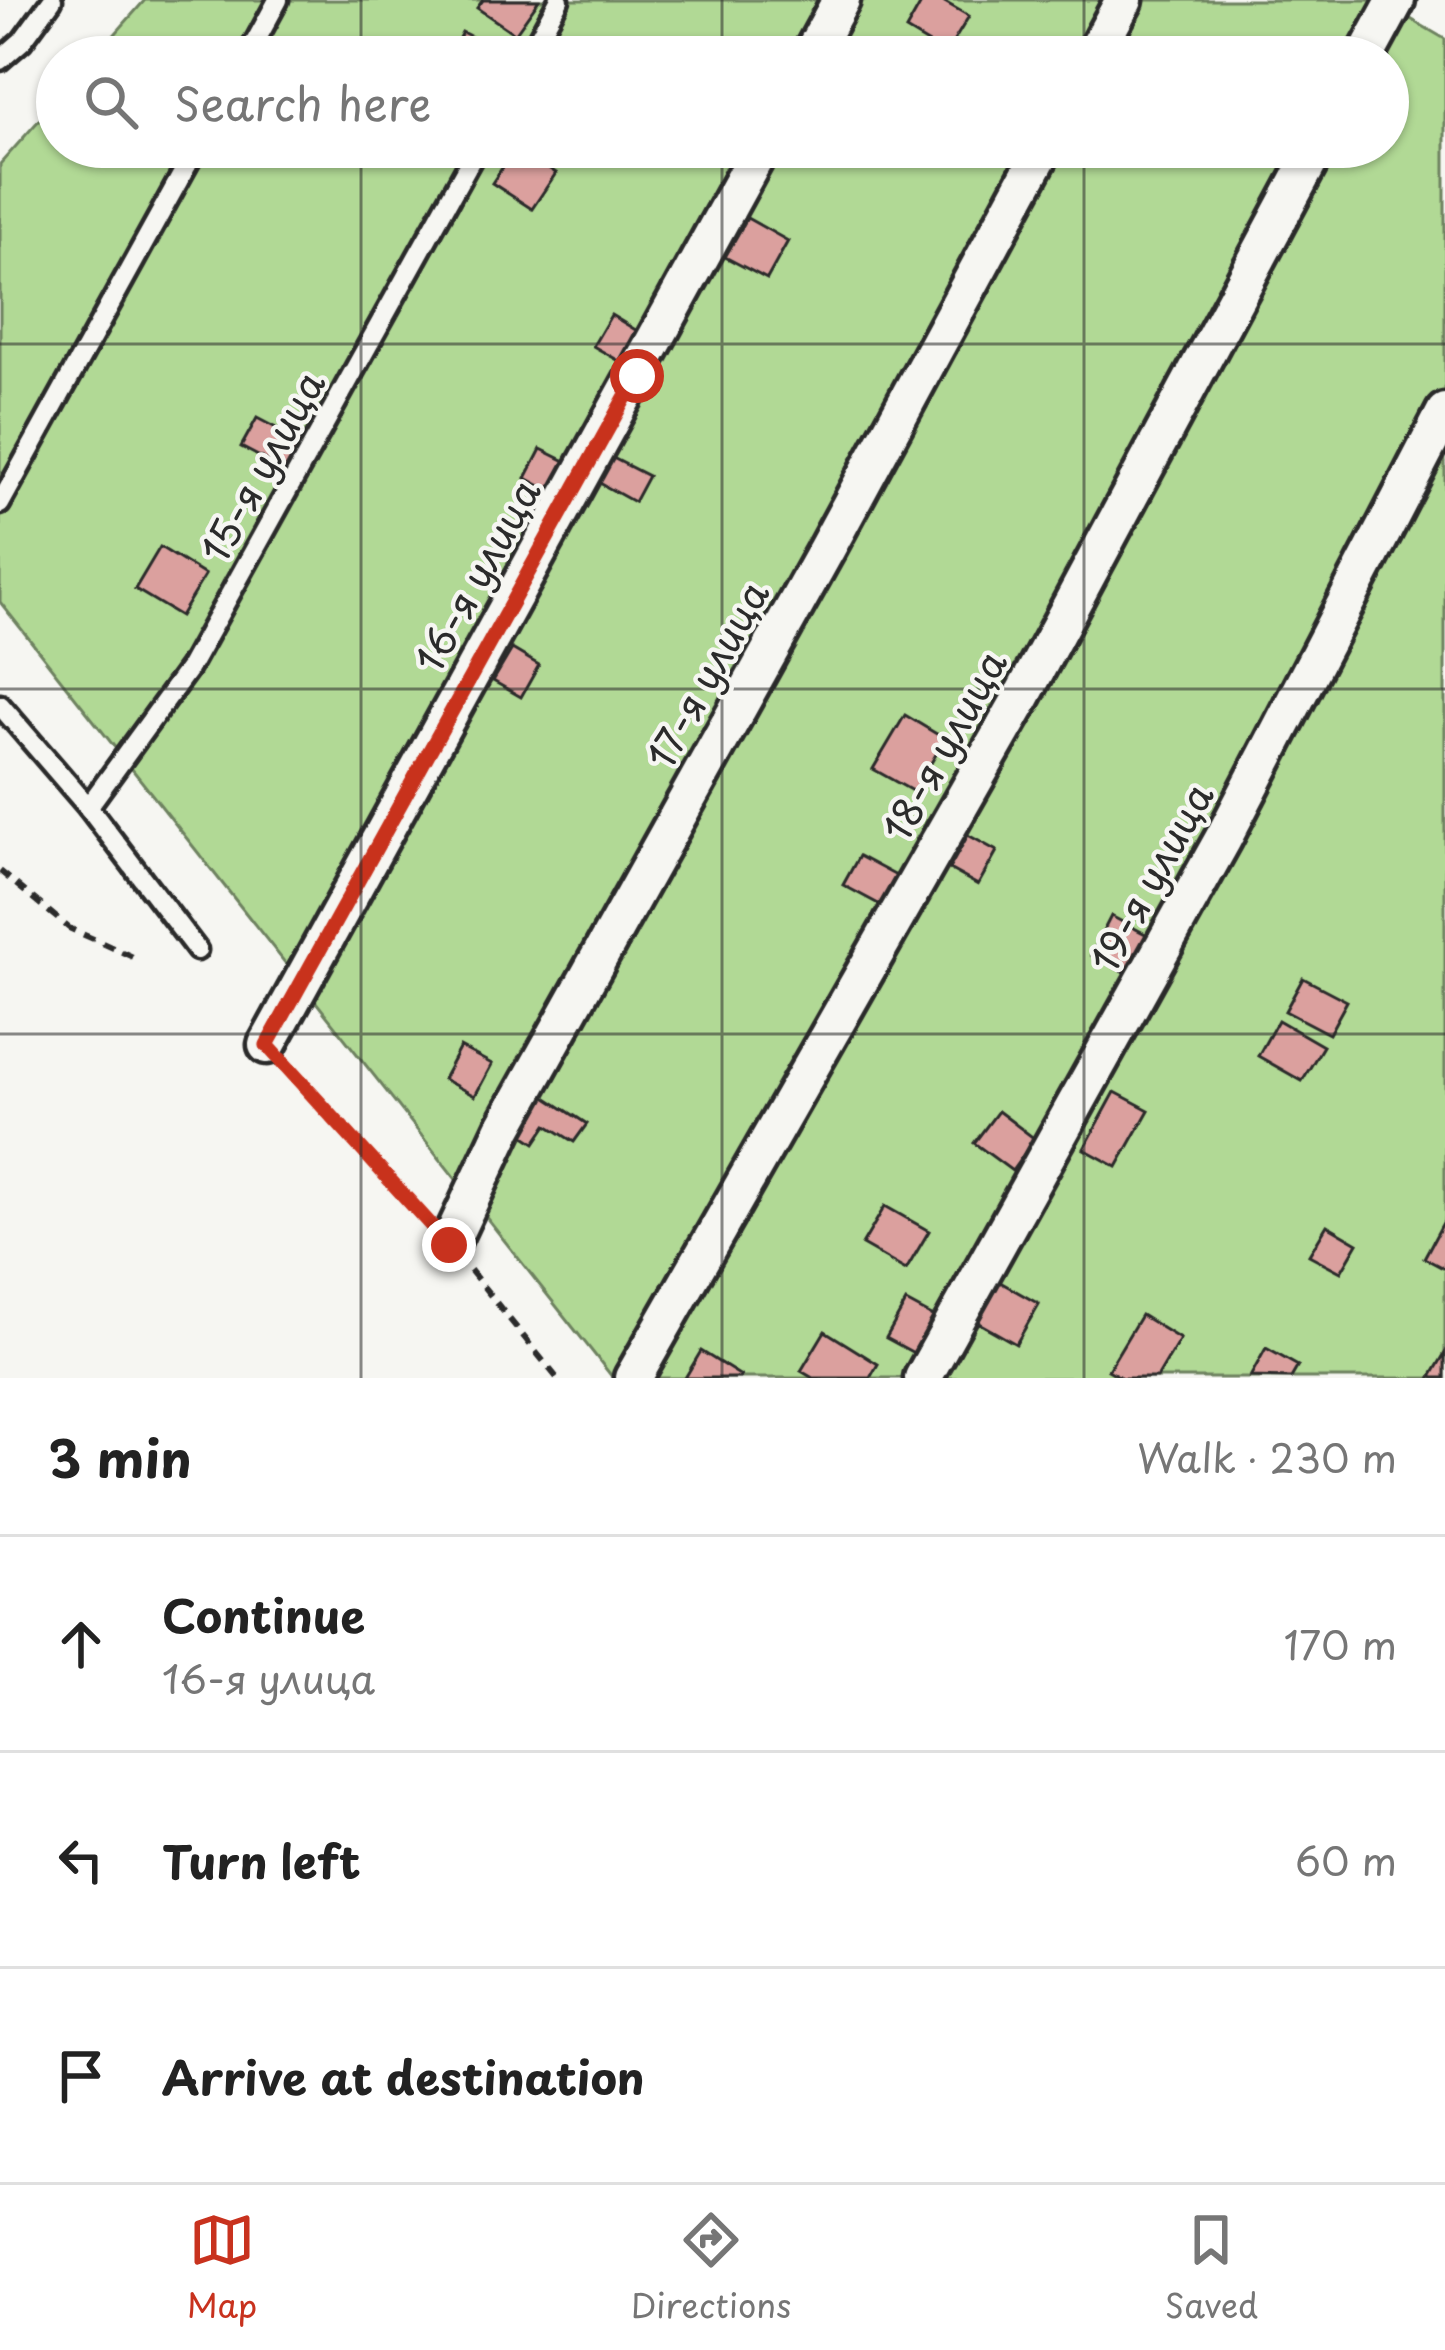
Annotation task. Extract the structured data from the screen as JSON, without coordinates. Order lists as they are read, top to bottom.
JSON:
{
  "streets": {
    "street": [
      "16-я улица",
      "17-я улица",
      "18-я улица",
      "19-я улица"
    ],
    "lane": ["15-я улица"]
  },
  "page": {
    "search": "Search here",
    "heading": ["3 min", "Walk · 230 m"],
    "list": [
      ["Continue", "16-я улица", "170 m"],
      ["Turn left", "60 m"],
      "Arrive at destination"
    ],
    "nav": ["Map", "Directions", "Saved"]
  }
}
